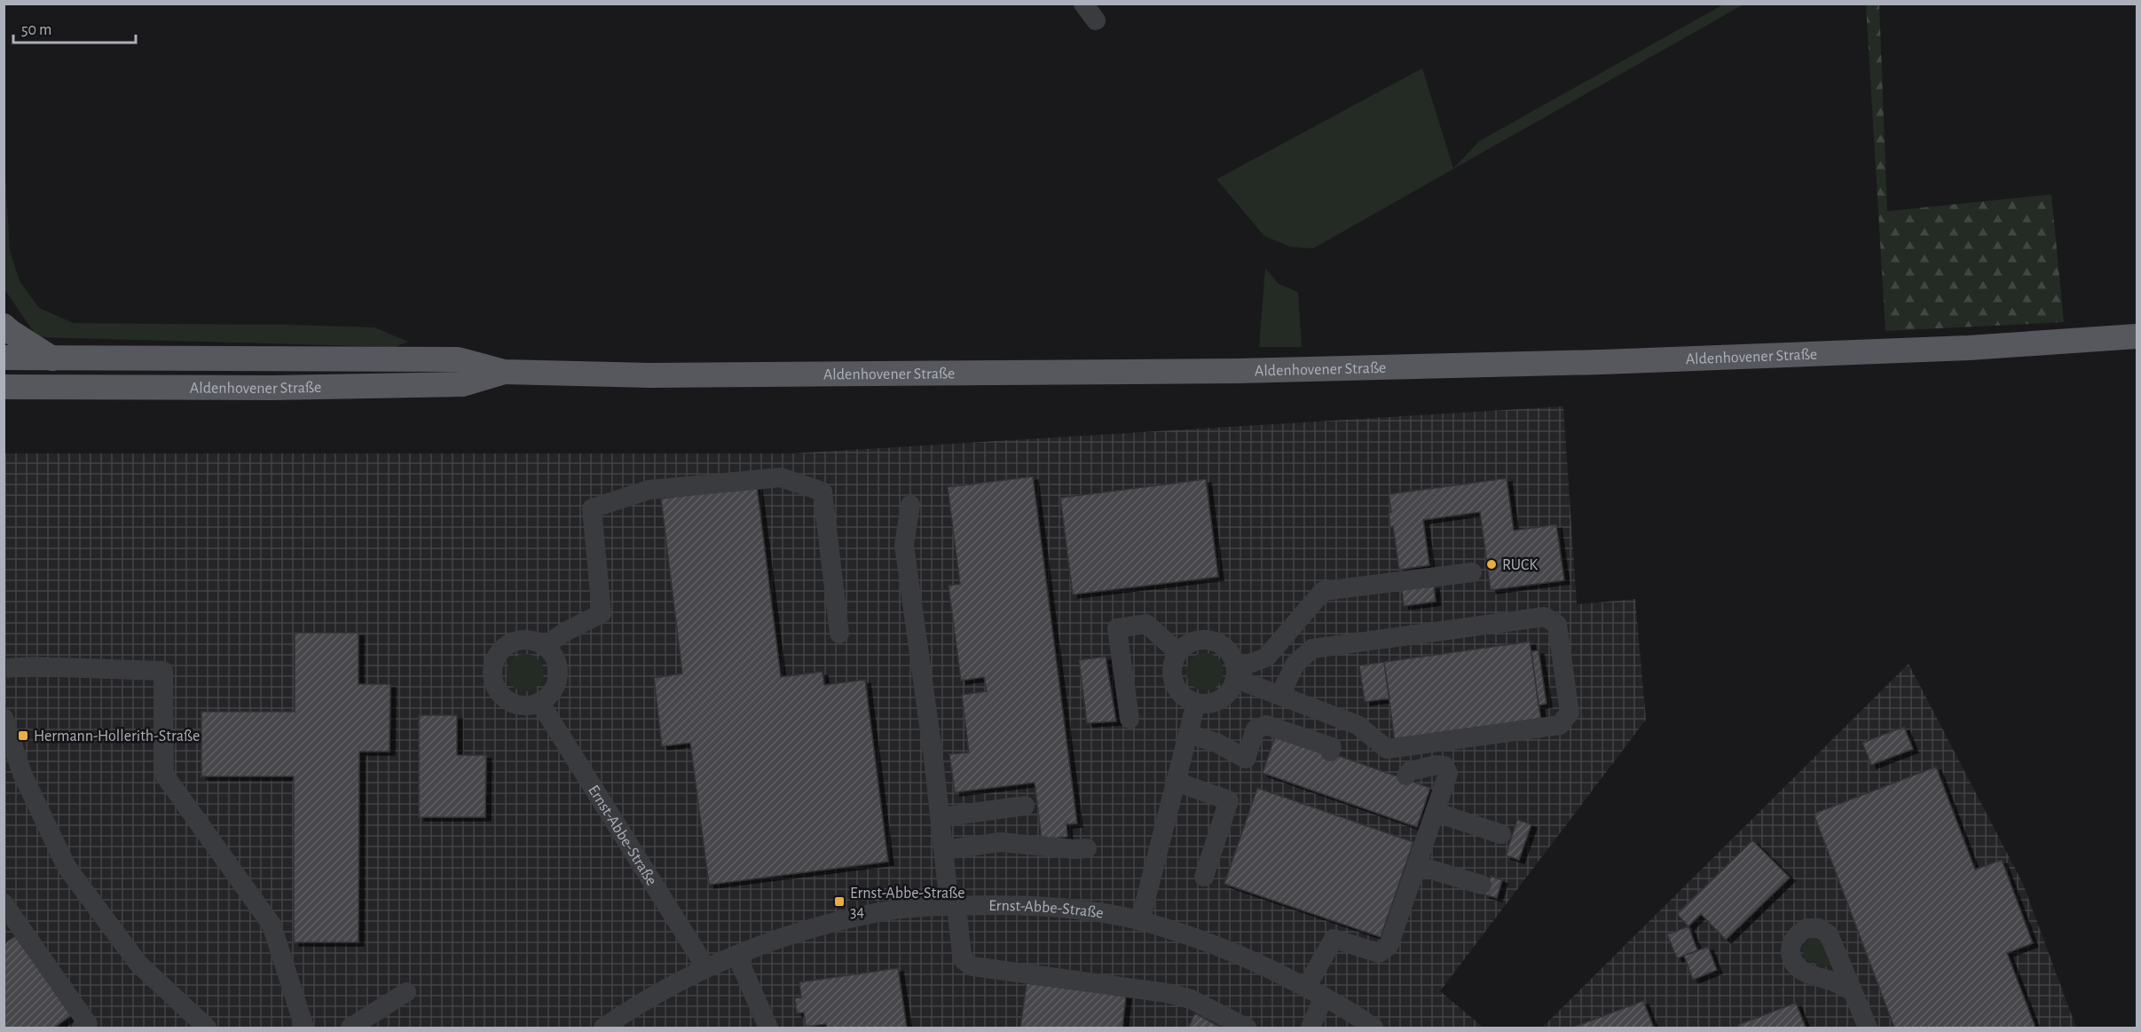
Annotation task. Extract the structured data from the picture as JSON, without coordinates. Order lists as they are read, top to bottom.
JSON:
{
  "streets": {
    "main road": ["Aldenhovener Straße"],
    "street": ["Ernst-Abbe-Straße"]
  },
  "places": {
    "other": ["RUCK"],
    "transit": ["Hermann-Hollerith-Straße", "Ernst-Abbe-Straße 34"]
  },
  "scale_bar": "50 m"
}
